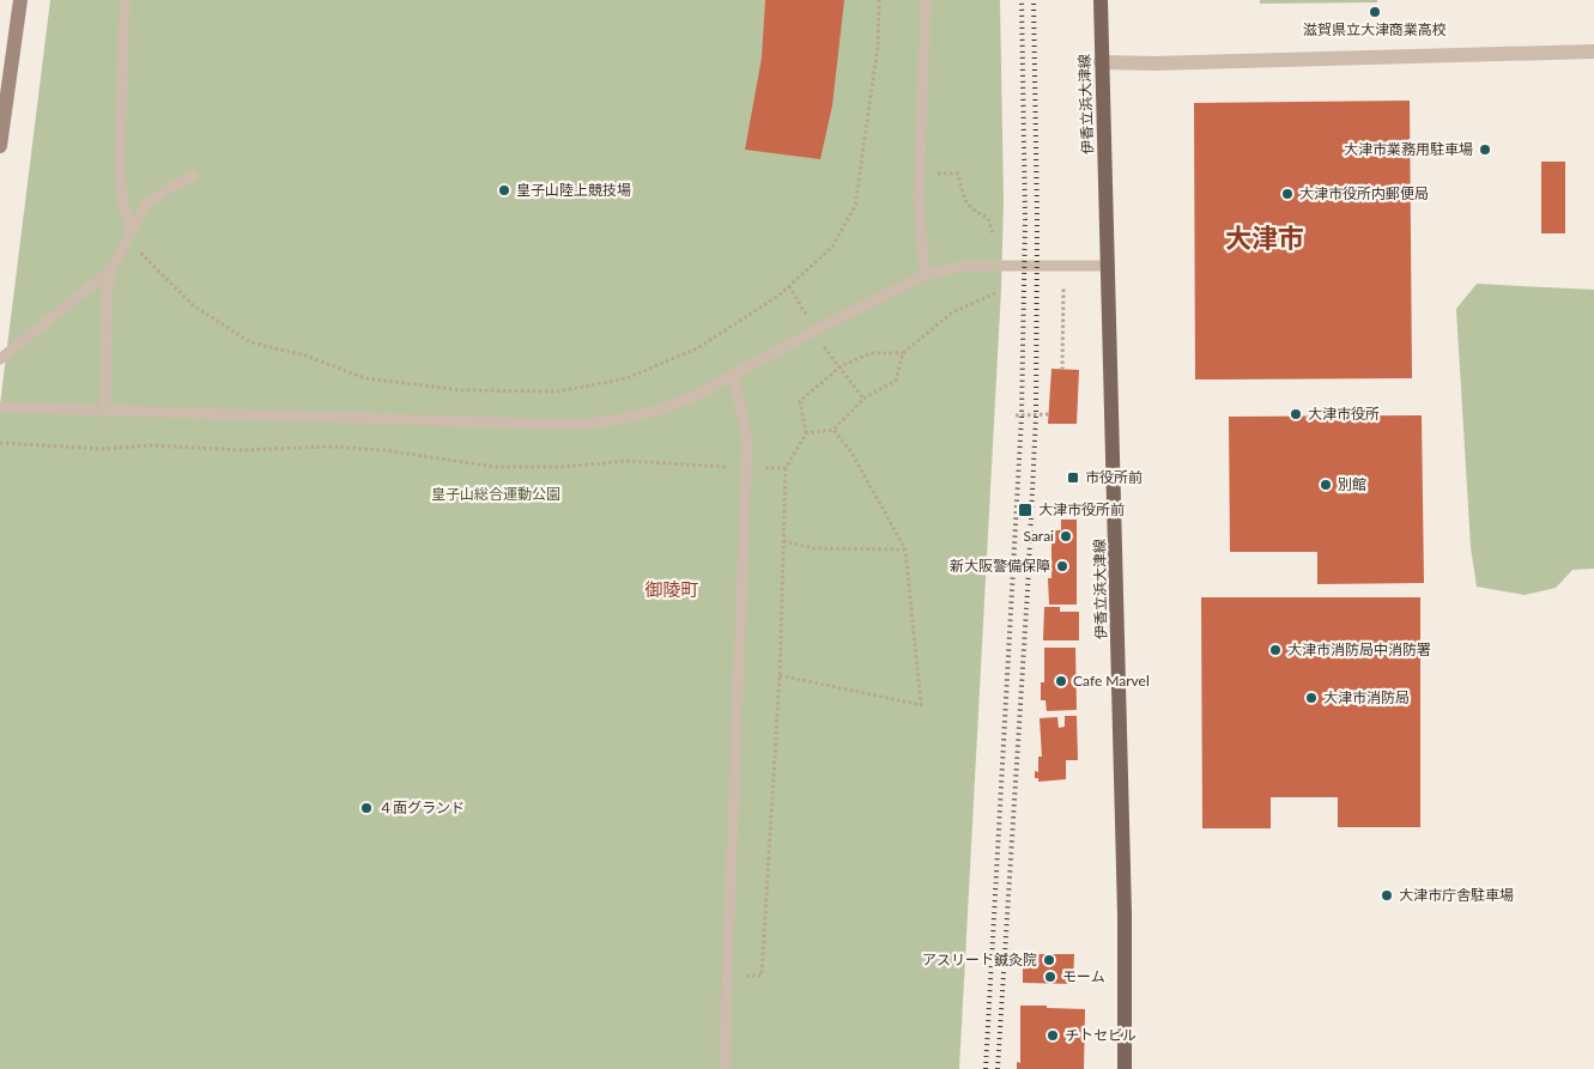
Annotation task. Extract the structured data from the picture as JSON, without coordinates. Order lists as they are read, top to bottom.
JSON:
{
  "streets": {
    "main road": ["伊香立浜大津線"]
  },
  "districts": ["大津市", "御陵町"],
  "parks": ["皇子山総合運動公園"],
  "places": {
    "other": [
      "滋賀県立大津商業高校",
      "大津市業務用駐車場",
      "皇子山陸上競技場",
      "大津市役所内郵便局",
      "大津市役所",
      "別館",
      "Sarai",
      "新大阪警備保障",
      "大津市消防局中消防署",
      "Cafe Marvel",
      "大津市消防局",
      "４面グランド",
      "大津市庁舎駐車場",
      "アスリート鍼灸院",
      "モーム",
      "チトセビル"
    ],
    "transit": ["市役所前", "大津市役所前"]
  }
}
